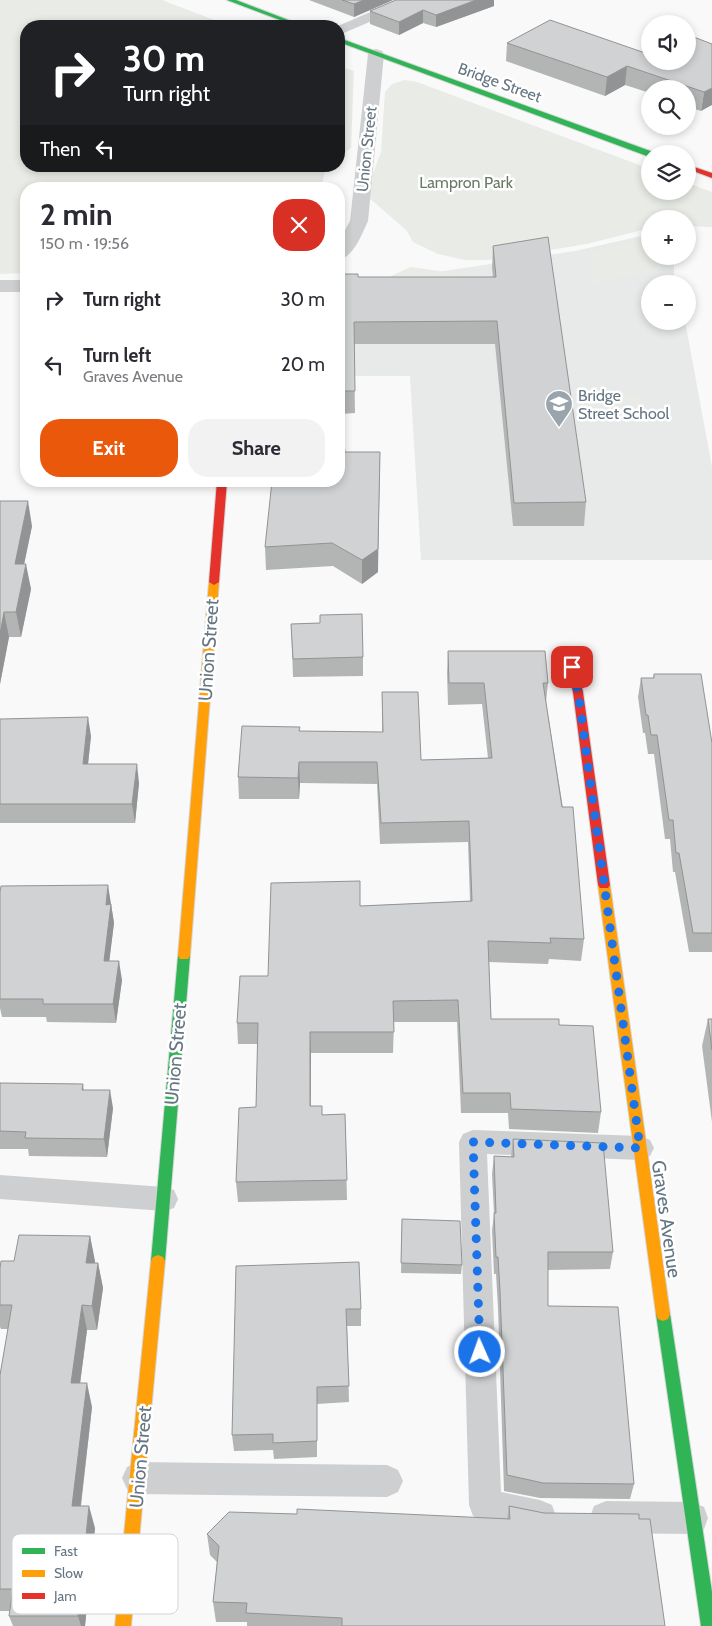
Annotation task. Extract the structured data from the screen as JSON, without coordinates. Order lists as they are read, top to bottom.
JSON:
{
  "streets": {
    "main road": ["Bridge Street", "Union Street", "Graves Avenue"]
  },
  "crossings": [
    ["Bridge Street", "Union Street"]
  ],
  "parks": ["Lampron Park"],
  "places": {
    "school or university": ["Bridge Street School"]
  },
  "legend": ["Fast", "Slow", "Jam"],
  "page": {
    "map_buttons": ["+", "−"],
    "turn": ["30 m", "Turn right"],
    "then": "Then",
    "heading": ["2 min", "150 m · 19:56"],
    "list": [
      {
        "name": "Turn right",
        "value": "30 m"
      },
      {
        "name": "Turn left",
        "note": "Graves Avenue",
        "value": "20 m"
      }
    ],
    "buttons": ["Exit", "Share"]
  }
}
